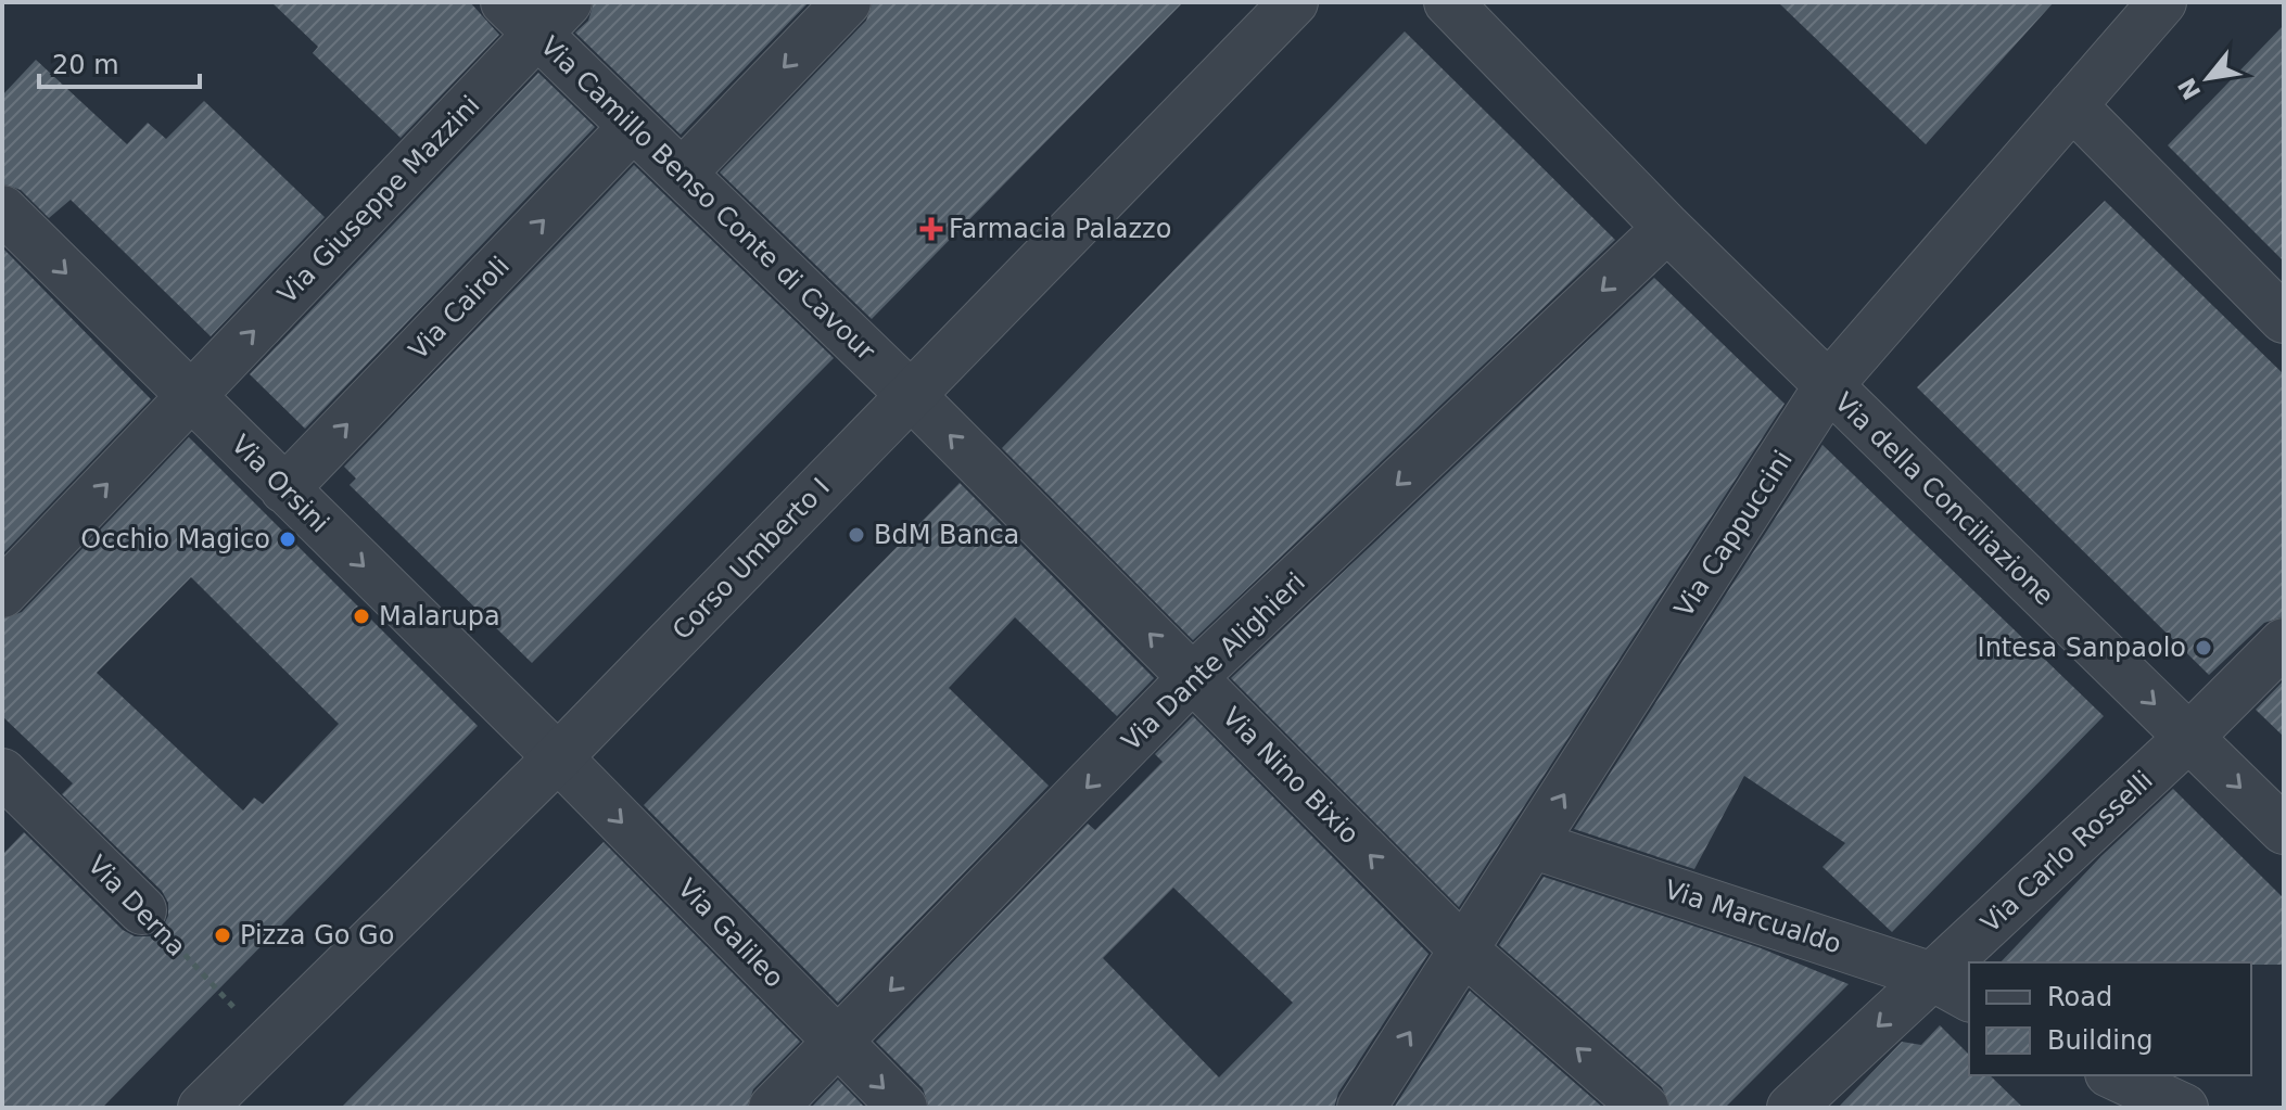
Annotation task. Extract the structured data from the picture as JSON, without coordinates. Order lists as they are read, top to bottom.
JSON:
{
  "streets": {
    "street": [
      "Via Camillo Benso Conte di Cavour",
      "Via Giuseppe Mazzini",
      "Via Cairoli",
      "Via Orsini",
      "Via della Conciliazione",
      "Via Cappuccini",
      "Corso Umberto I",
      "Via Dante Alighieri",
      "Via Nino Bixio",
      "Via Carlo Rosselli",
      "Via Derna",
      "Via Marcualdo",
      "Via Galileo"
    ]
  },
  "crossings": [
    ["Via Camillo Benso Conte di Cavour", "Via Giuseppe Mazzini"],
    ["Via Camillo Benso Conte di Cavour", "Via Cairoli"],
    ["Via Camillo Benso Conte di Cavour", "Corso Umberto I"],
    ["Via Camillo Benso Conte di Cavour", "Via Nino Bixio"],
    ["Via Giuseppe Mazzini", "Via Orsini"],
    ["Via Cairoli", "Via Orsini"],
    ["Via Orsini", "Corso Umberto I"],
    ["Via Orsini", "Via Galileo"],
    ["Via della Conciliazione", "Via Cappuccini"],
    ["Via della Conciliazione", "Via Dante Alighieri"],
    ["Via della Conciliazione", "Via Carlo Rosselli"],
    ["Via Cappuccini", "Via Nino Bixio"],
    ["Via Cappuccini", "Via Marcualdo"],
    ["Corso Umberto I", "Via Nino Bixio"],
    ["Corso Umberto I", "Via Derna"],
    ["Corso Umberto I", "Via Galileo"],
    ["Via Dante Alighieri", "Via Nino Bixio"],
    ["Via Dante Alighieri", "Via Galileo"],
    ["Via Carlo Rosselli", "Via Marcualdo"]
  ],
  "one_way": [
    "Via Giuseppe Mazzini",
    "Via Cairoli",
    "Via Orsini",
    "Via Cappuccini",
    "Via Dante Alighieri",
    "Via Nino Bixio",
    "Via Galileo"
  ],
  "places": {
    "health": ["Farmacia Palazzo"],
    "other": [
      "BdM Banca",
      "Occhio Magico",
      "Malarupa",
      "Intesa Sanpaolo",
      "Pizza Go Go"
    ]
  },
  "legend": ["Road", "Building"],
  "scale_bar": "20 m",
  "north": "bottom left"
}
